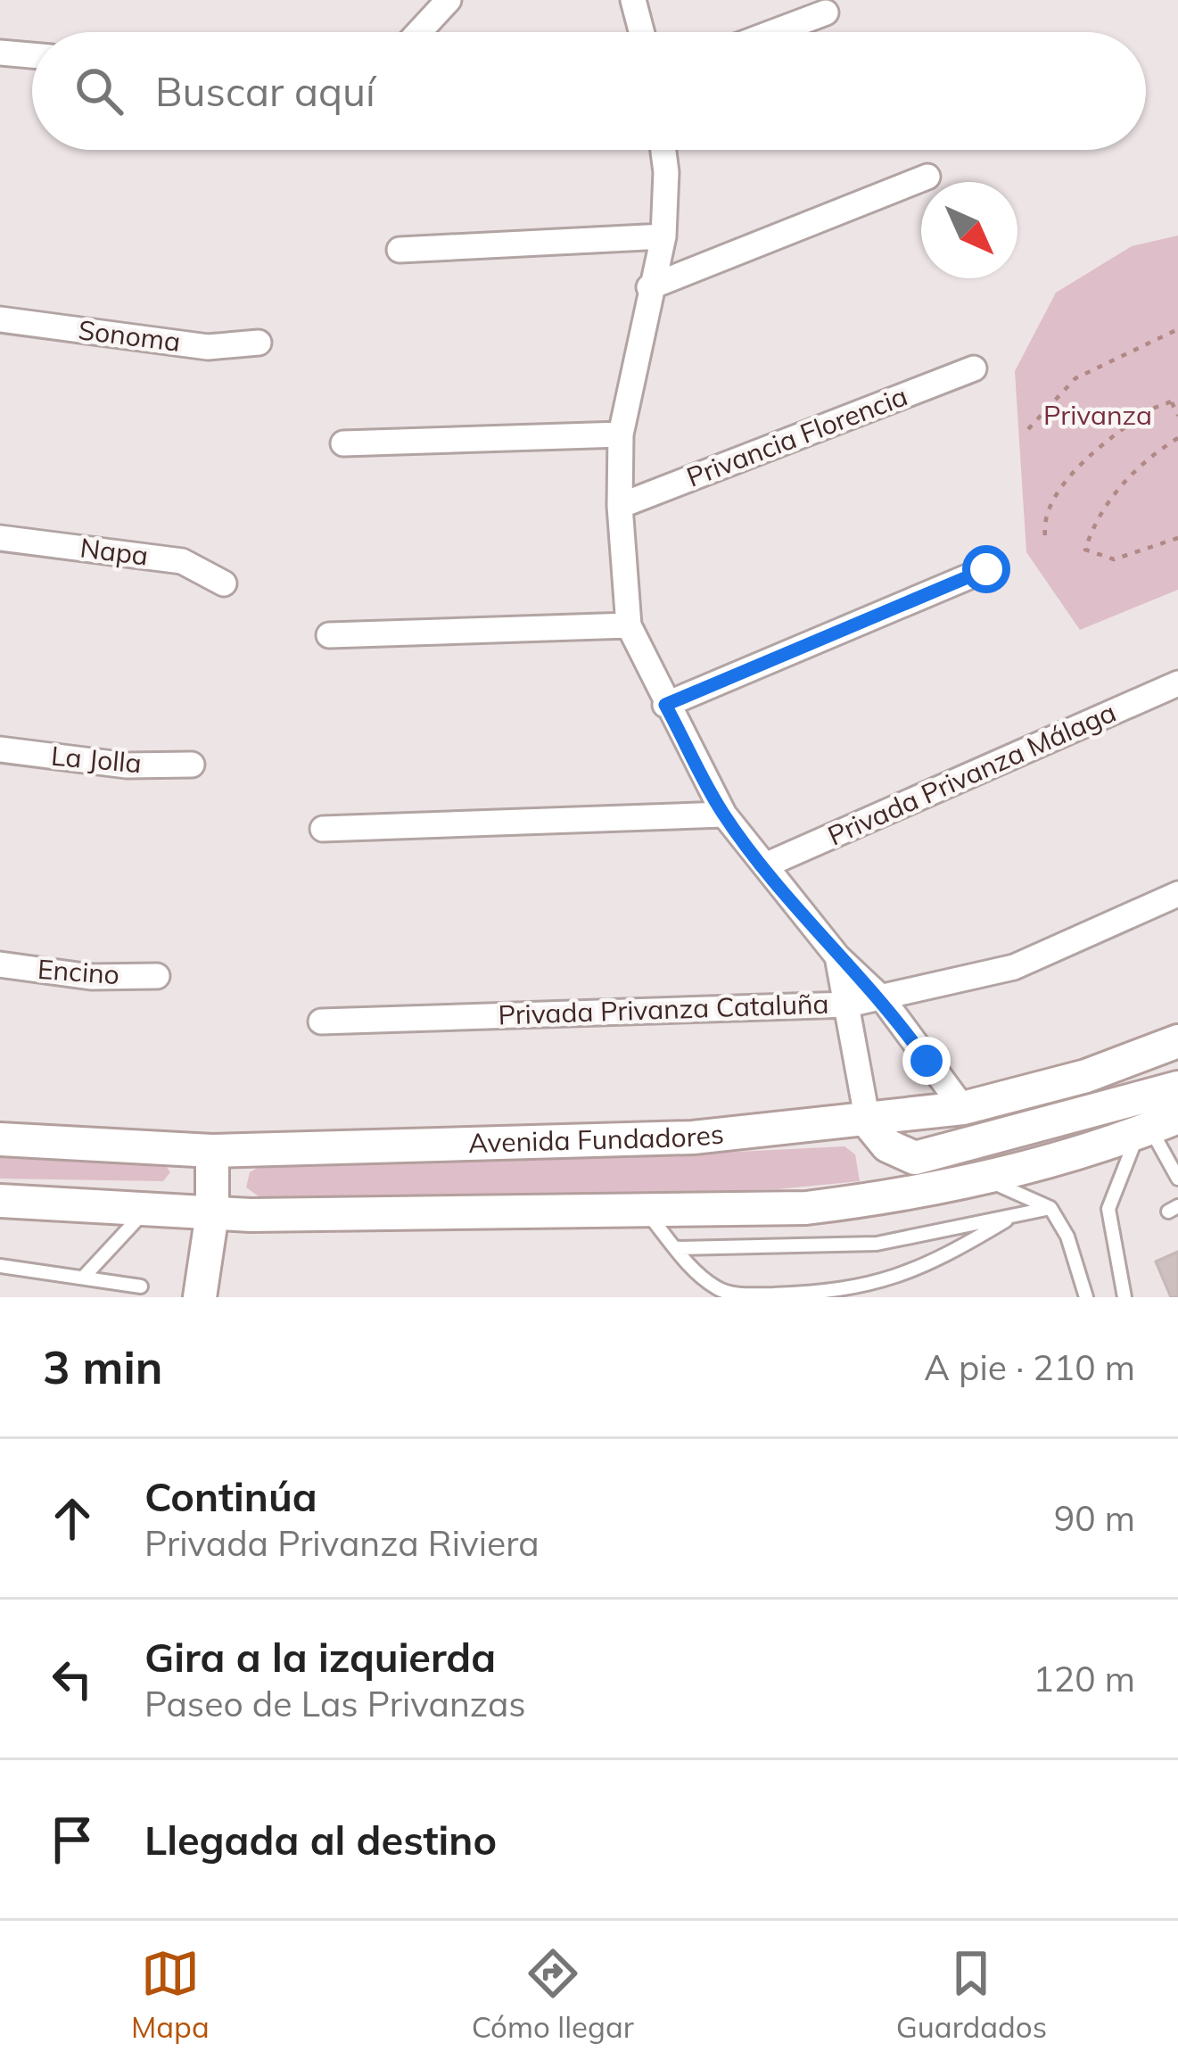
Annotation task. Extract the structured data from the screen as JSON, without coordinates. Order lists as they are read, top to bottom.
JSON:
{
  "streets": {
    "main road": ["Avenida Fundadores"],
    "street": [
      "Sonoma",
      "Privancia Florencia",
      "Napa",
      "La Jolla",
      "Privada Privanza Málaga",
      "Encino",
      "Privada Privanza Cataluña"
    ]
  },
  "parks": ["Privanza"],
  "north": "bottom right",
  "page": {
    "search": "Buscar aquí",
    "heading": ["3 min", "A pie · 210 m"],
    "list": [
      ["Continúa", "Privada Privanza Riviera", "90 m"],
      ["Gira a la izquierda", "Paseo de Las Privanzas", "120 m"],
      "Llegada al destino"
    ],
    "nav": ["Mapa", "Cómo llegar", "Guardados"]
  }
}
